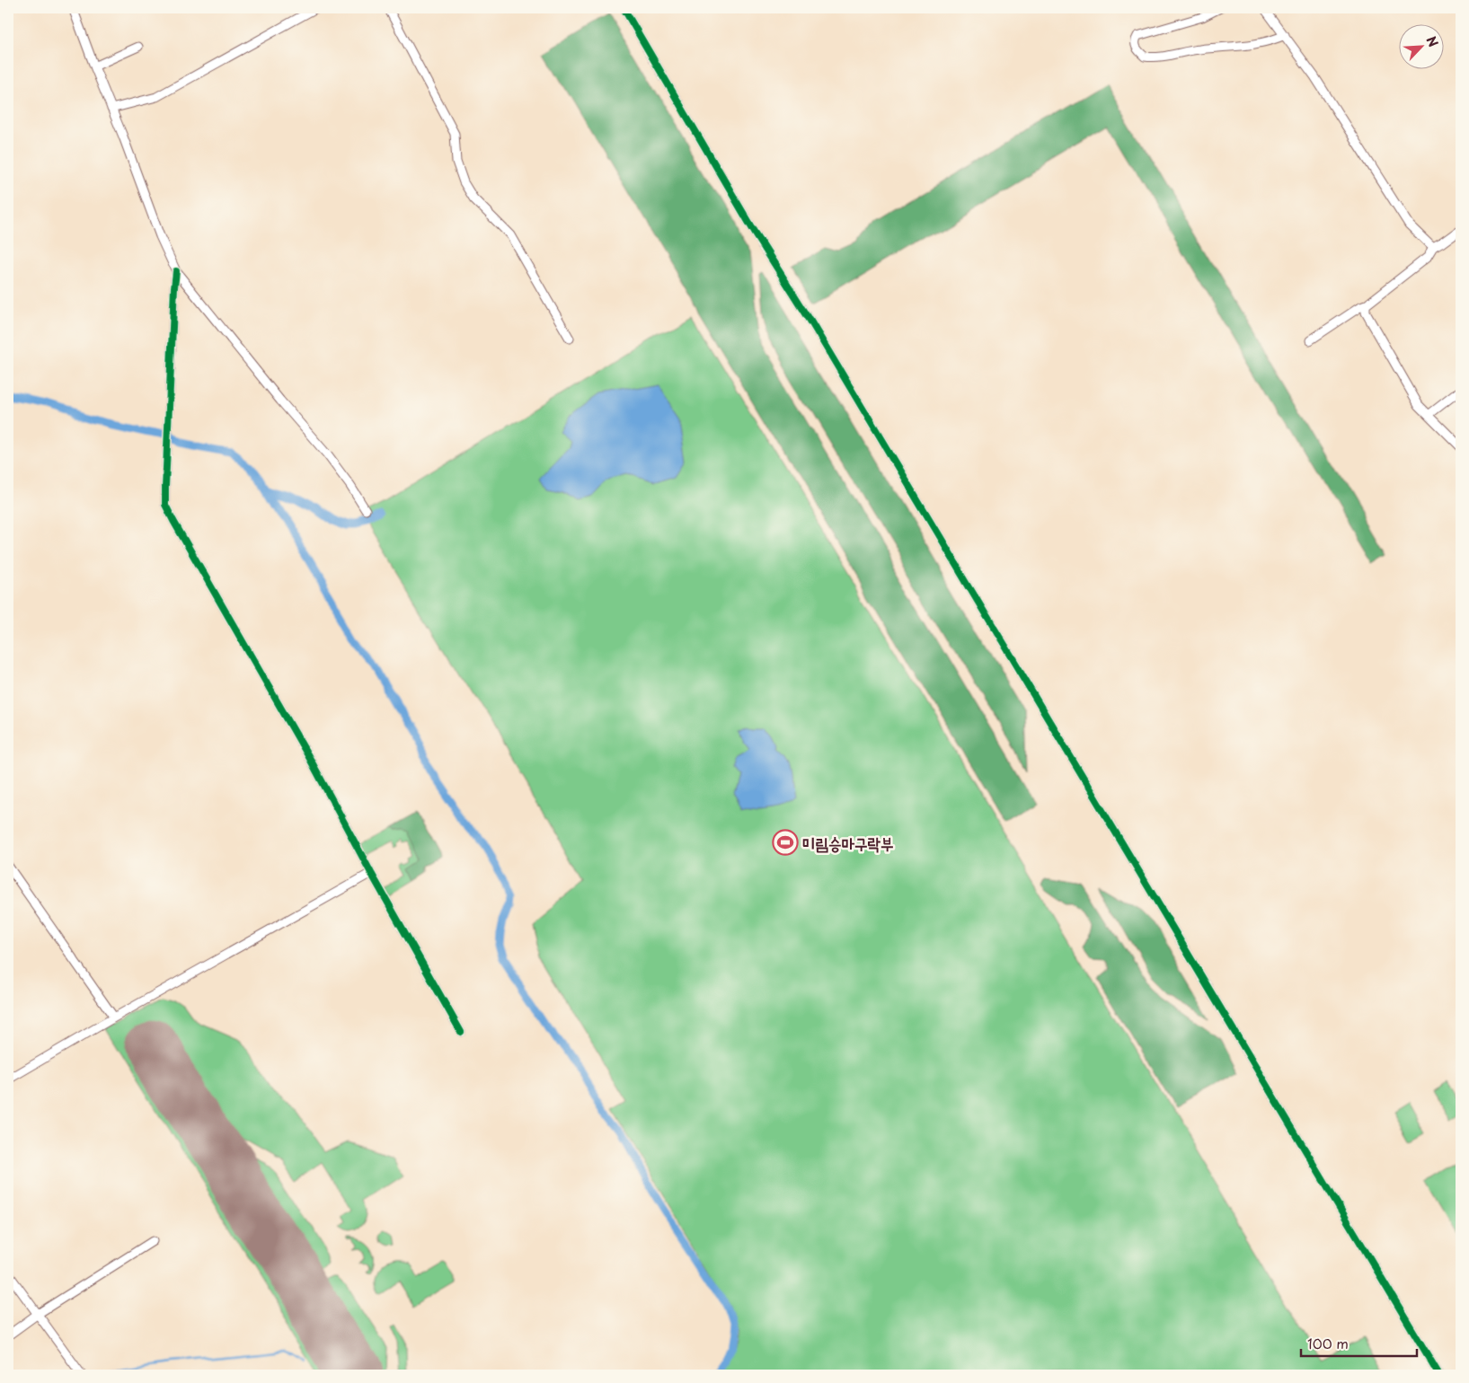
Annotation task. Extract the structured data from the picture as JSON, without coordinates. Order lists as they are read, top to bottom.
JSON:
{
  "places": {
    "sports": ["미림승마구락부"]
  },
  "scale_bar": "100 m",
  "north": "top right"
}
